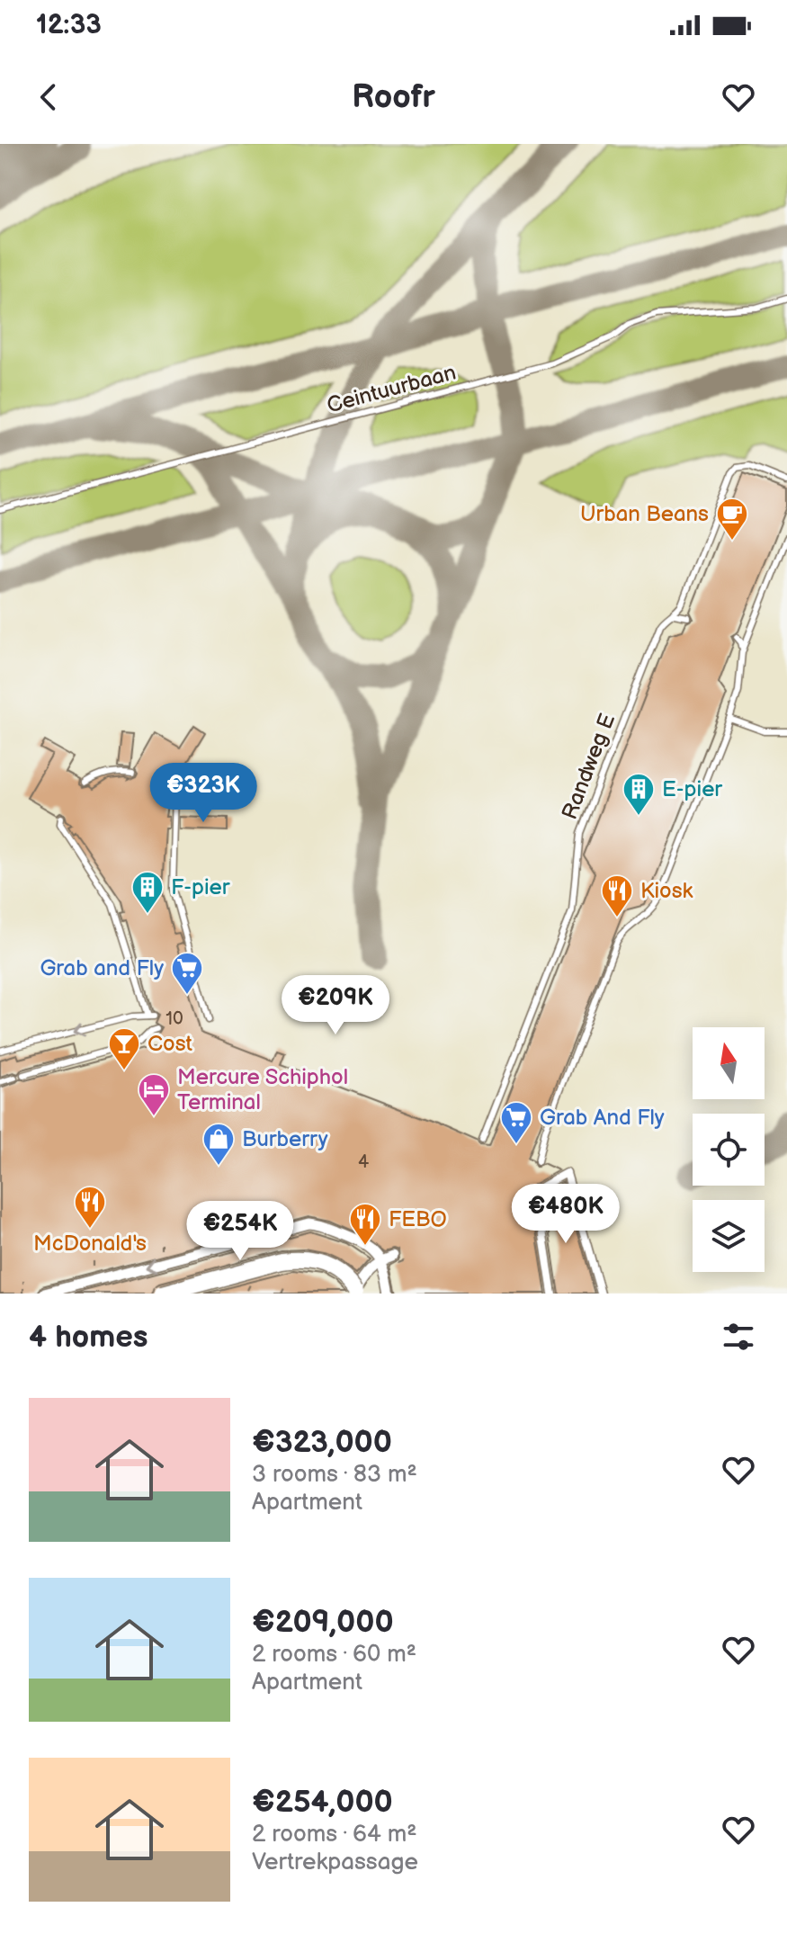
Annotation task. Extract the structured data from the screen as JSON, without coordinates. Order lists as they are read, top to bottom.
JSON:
{
  "streets": {
    "lane": ["Ceintuurbaan", "Randweg E"]
  },
  "places": {
    "cafe": ["Urban Beans"],
    "building": ["E-pier", "F-pier"],
    "restaurant": ["Kiosk", "McDonald's", "FEBO"],
    "supermarket": ["Grab and Fly", "Grab And Fly"],
    "bar": ["Cost"],
    "hotel": ["Mercure Schiphol Terminal"],
    "shop": ["Burberry"]
  },
  "house_numbers": ["10", "4"],
  "north": "top",
  "page": {
    "status": "12:33",
    "header": "Roofr",
    "price": [
      "€323K",
      "€209K",
      "€480K",
      "€254K"
    ],
    "heading": "4 homes",
    "list": [
      {
        "name": "€323,000",
        "note": "3 rooms · 83 m² · Apartment"
      },
      {
        "name": "€209,000",
        "note": "2 rooms · 60 m² · Apartment"
      },
      {
        "name": "€254,000",
        "note": "2 rooms · 64 m² · Vertrekpassage"
      }
    ]
  }
}
